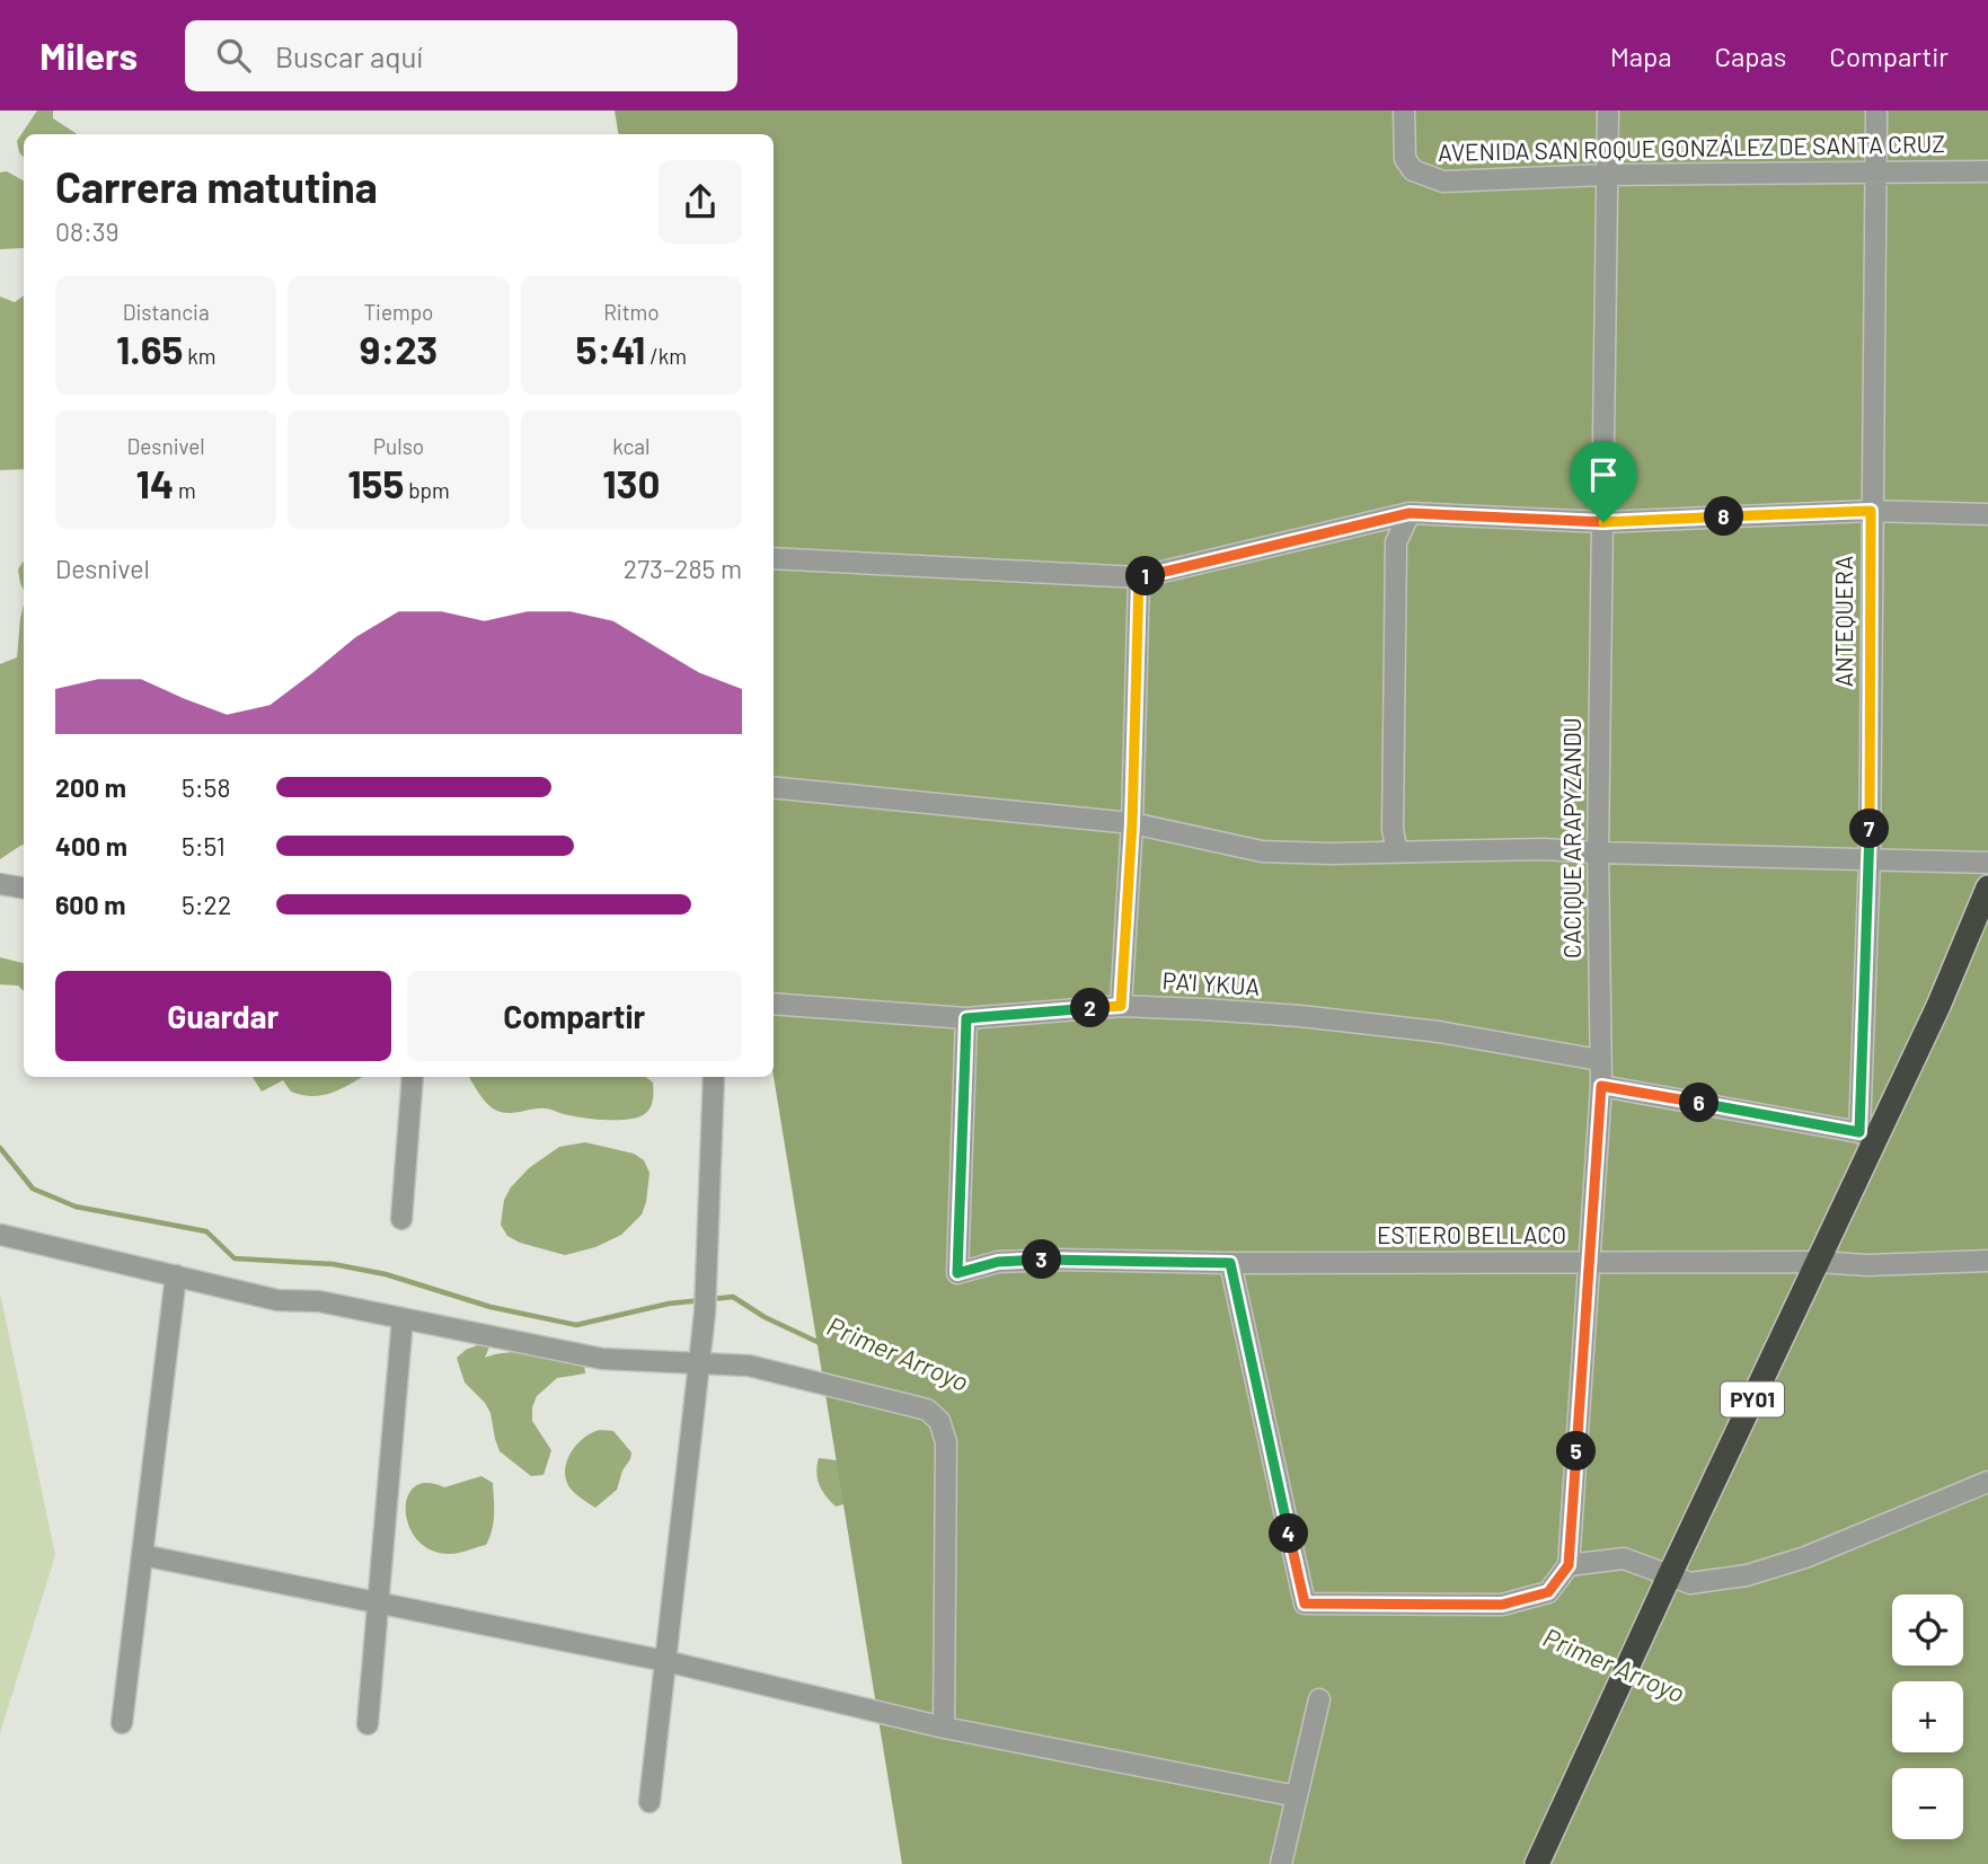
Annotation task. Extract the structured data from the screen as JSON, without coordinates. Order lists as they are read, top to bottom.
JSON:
{
  "streets": {
    "highway": ["PY01"],
    "street": [
      "AVENIDA SAN ROQUE GONZÁLEZ DE SANTA CRUZ",
      "ANTEQUERA",
      "CACIQUE ARAPYZANDU",
      "PA'I YKUA",
      "ESTERO BELLACO"
    ]
  },
  "crossings": [
    ["AVENIDA SAN ROQUE GONZÁLEZ DE SANTA CRUZ", "ANTEQUERA"],
    ["AVENIDA SAN ROQUE GONZÁLEZ DE SANTA CRUZ", "CACIQUE ARAPYZANDU"],
    ["ANTEQUERA", "PY01"],
    ["CACIQUE ARAPYZANDU", "PA'I YKUA"],
    ["CACIQUE ARAPYZANDU", "ESTERO BELLACO"],
    ["PA'I YKUA", "ESTERO BELLACO"],
    ["ESTERO BELLACO", "PY01"]
  ],
  "water": ["Primer Arroyo"],
  "page": {
    "header": "Milers",
    "search": "Buscar aquí",
    "nav": ["Mapa", "Capas", "Compartir"],
    "heading": ["Carrera matutina", "08:39"],
    "stats": [
      ["Distancia", "1.65 km"],
      ["Tiempo", "9:23"],
      ["Ritmo", "5:41 /km"],
      ["Desnivel", "14 m"],
      ["Pulso", "155 bpm"],
      ["kcal", "130"]
    ],
    "pins": [
      "8",
      "1",
      "7",
      "2",
      "6",
      "3",
      "5",
      "4"
    ],
    "chart": ["Desnivel", "273–285 m"],
    "list": [
      {
        "name": "200 m",
        "note": "5:58"
      },
      {
        "name": "400 m",
        "note": "5:51"
      },
      {
        "name": "600 m",
        "note": "5:22"
      }
    ],
    "buttons": ["Guardar", "Compartir"],
    "map_buttons": ["+", "−"]
  }
}
